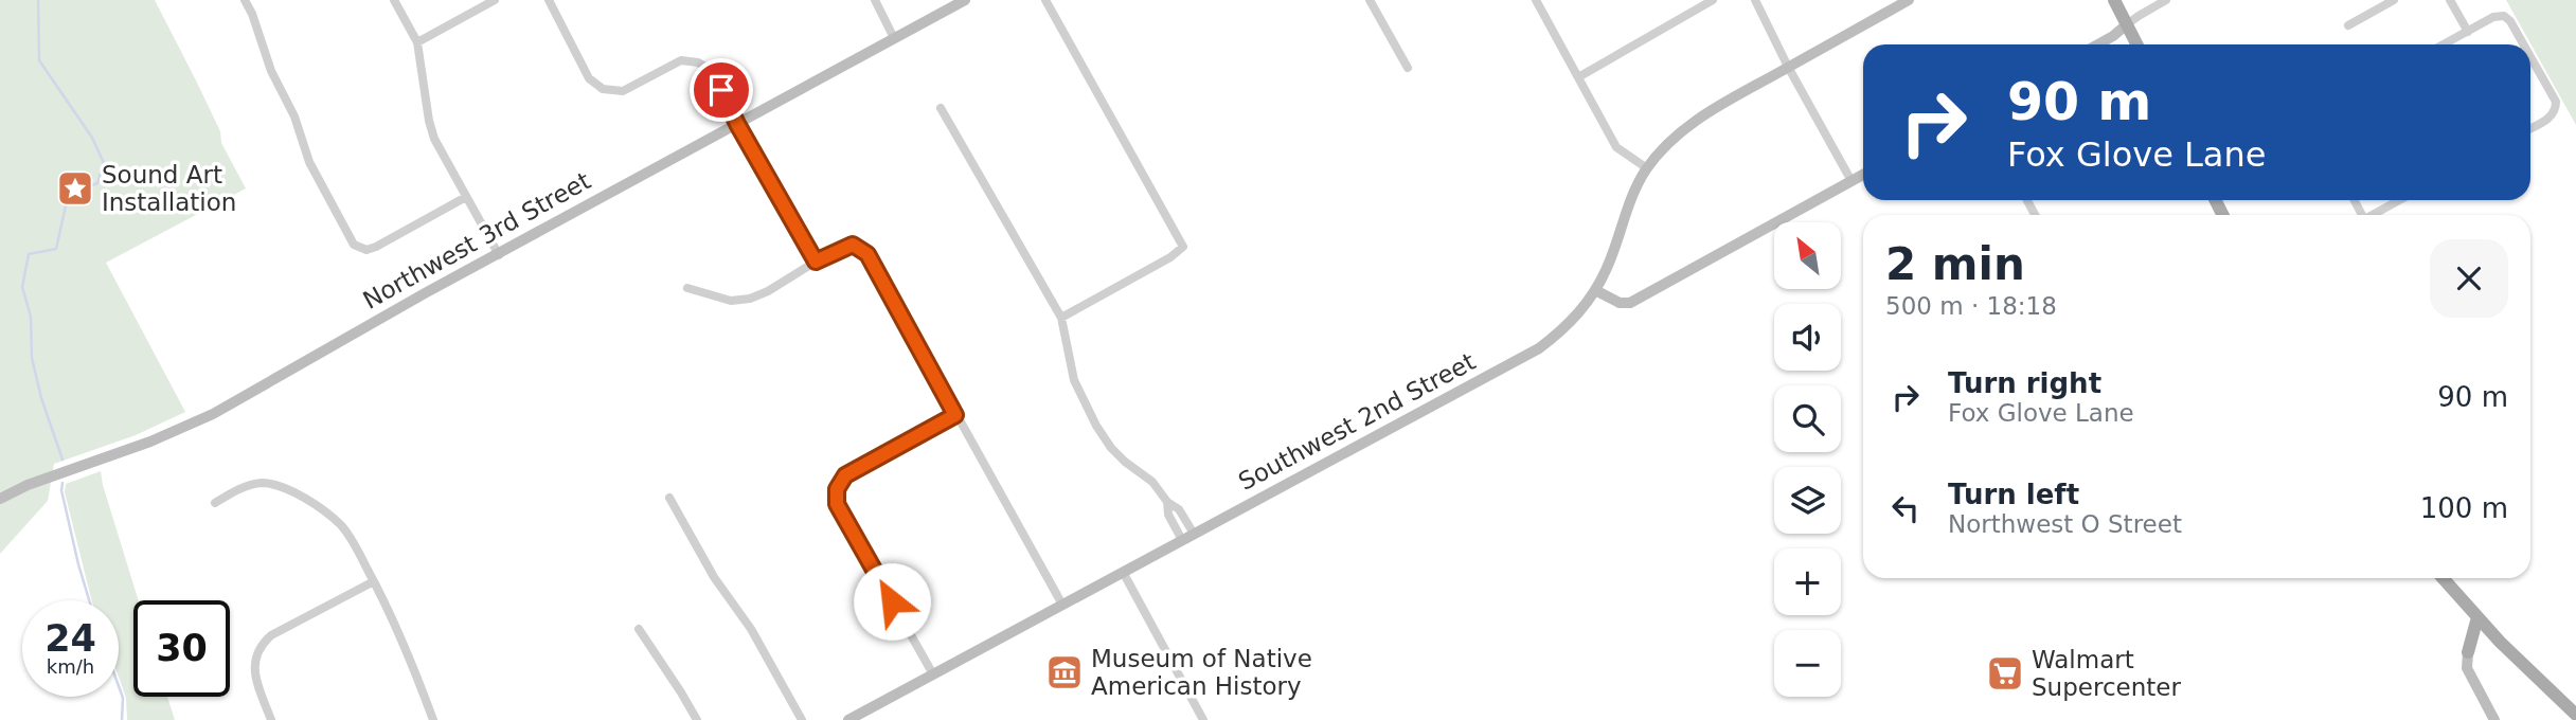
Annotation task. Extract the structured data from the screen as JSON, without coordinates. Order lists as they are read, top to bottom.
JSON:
{
  "streets": {
    "street": ["Northwest 3rd Street", "Southwest 2nd Street"]
  },
  "places": {
    "place": ["Sound Art Installation"],
    "museum": ["Museum of Native American History"],
    "supermarket": ["Walmart Supercenter"]
  },
  "north": "top left",
  "page": {
    "turn": ["90 m", "Fox Glove Lane"],
    "heading": ["2 min", "500 m · 18:18"],
    "map_buttons": ["+", "−"],
    "list": [
      {
        "name": "Turn right",
        "note": "Fox Glove Lane",
        "value": "90 m"
      },
      {
        "name": "Turn left",
        "note": "Northwest O Street",
        "value": "100 m"
      }
    ],
    "speed": "24 km/h",
    "limit": "30"
  }
}
